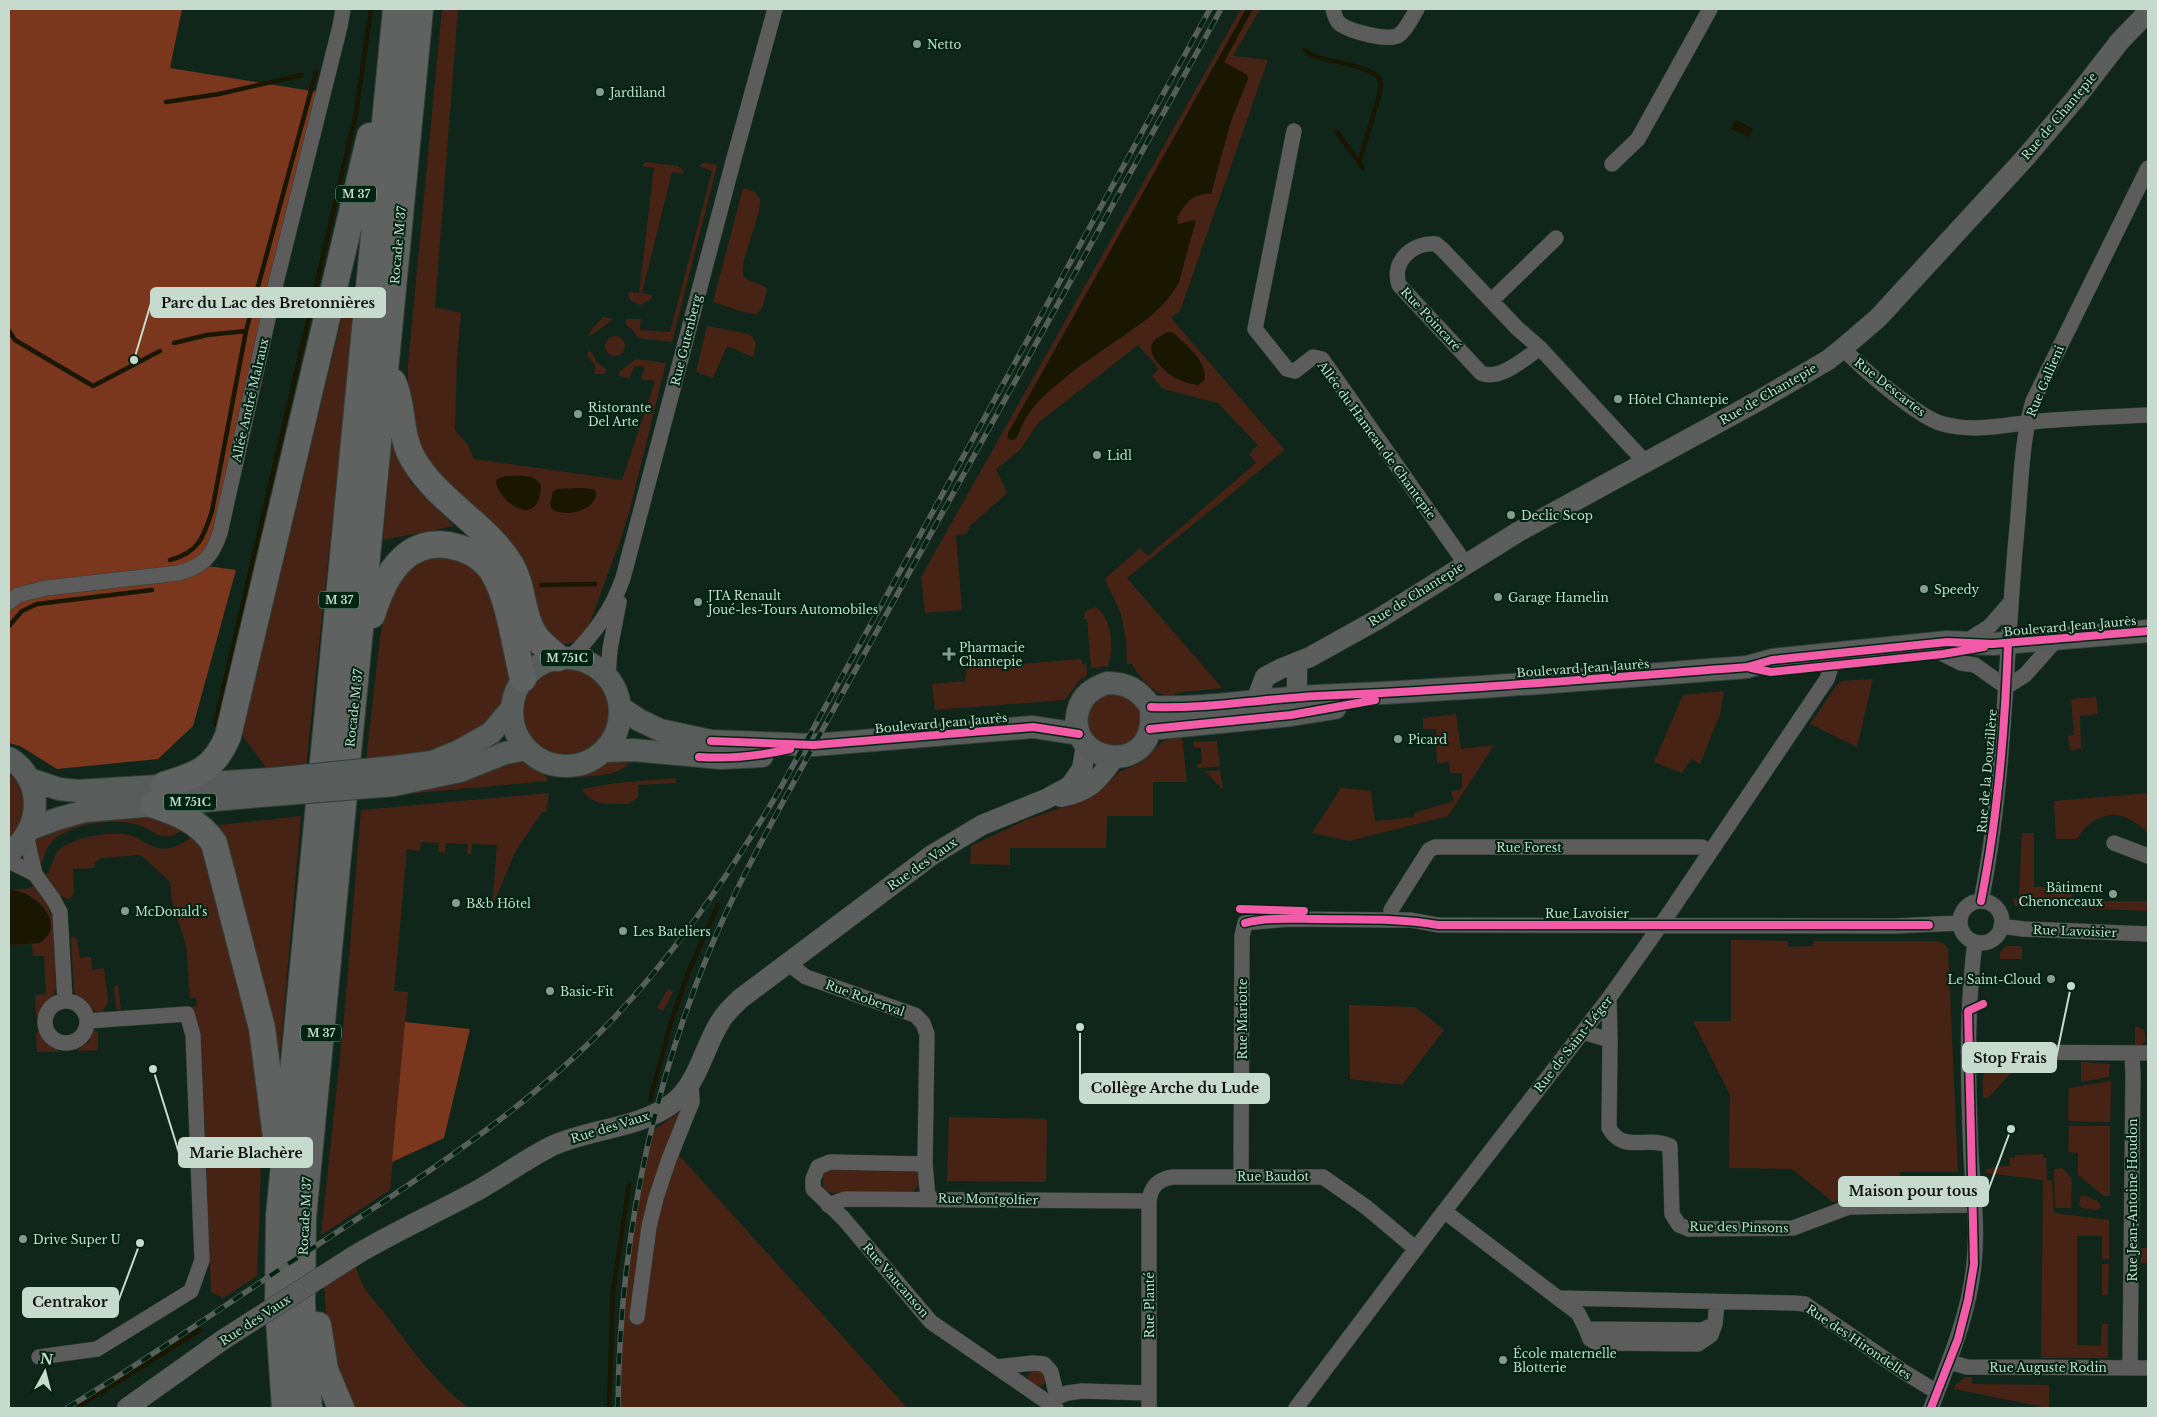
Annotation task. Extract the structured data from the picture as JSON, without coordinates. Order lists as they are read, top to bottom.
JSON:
{
  "streets": {
    "highway": ["M 37", "Rocade M 37"],
    "main road": ["Boulevard Jean Jaurès", "M 751C"],
    "street": [
      "Rue de Chantepie",
      "Rue Poincaré",
      "Rue Gutenberg",
      "Rue Gallieni",
      "Rue Descartes",
      "Allée André Malraux",
      "Allée du Hameau de Chantepie",
      "Rue de la Douzillère",
      "Rue Forest",
      "Rue des Vaux",
      "Rue Lavoisier",
      "Rue Roberval",
      "Rue Mariotte",
      "Rue de Saint-Léger",
      "Rue Baudot",
      "Rue Montgolfier",
      "Rue Jean-Antoine Houdon",
      "Rue des Pinsons",
      "Rue Vaucanson",
      "Rue Planté",
      "Rue des Hirondelles",
      "Rue Auguste Rodin"
    ]
  },
  "crossings": [
    ["Rue de Chantepie", "Rue Poincaré"],
    ["Rue de Chantepie", "Rue Descartes"],
    ["Rue de Chantepie", "Allée du Hameau de Chantepie"],
    ["Rue de Chantepie", "Boulevard Jean Jaurès"],
    ["M 37", "Rocade M 37"],
    ["M 37", "Rue Gutenberg"],
    ["M 37", "Boulevard Jean Jaurès"],
    ["M 37", "M 751C"],
    ["Rue Gutenberg", "Boulevard Jean Jaurès"],
    ["Rue Gutenberg", "M 751C"],
    ["Rue Gallieni", "Rue Descartes"],
    ["Rue Gallieni", "Boulevard Jean Jaurès"],
    ["Rue Gallieni", "Rue de la Douzillère"],
    ["Boulevard Jean Jaurès", "M 751C"],
    ["Boulevard Jean Jaurès", "Rue de la Douzillère"],
    ["Boulevard Jean Jaurès", "Rue des Vaux"],
    ["Boulevard Jean Jaurès", "Rue de Saint-Léger"],
    ["Rue de la Douzillère", "Rue Lavoisier"],
    ["Rue Forest", "Rue Lavoisier"],
    ["Rue Forest", "Rue de Saint-Léger"],
    ["Rue des Vaux", "Rue Roberval"],
    ["Rue Lavoisier", "Rue Mariotte"],
    ["Rue Lavoisier", "Rue de Saint-Léger"],
    ["Rue Roberval", "Rue Montgolfier"],
    ["Rue Roberval", "Rue Vaucanson"],
    ["Rue Mariotte", "Rue Baudot"],
    ["Rue de Saint-Léger", "Rue Baudot"],
    ["Rue de Saint-Léger", "Rue des Pinsons"],
    ["Rue Baudot", "Rue Montgolfier"],
    ["Rue Baudot", "Rue Planté"],
    ["Rue Montgolfier", "Rue Vaucanson"],
    ["Rue Montgolfier", "Rue Planté"],
    ["Rue Jean-Antoine Houdon", "Rue Auguste Rodin"]
  ],
  "places": {
    "other": [
      "Netto",
      "Jardiland",
      "Parc du Lac des Bretonnières",
      "Hôtel Chantepie",
      "Ristorante Del Arte",
      "Lidl",
      "Declic Scop",
      "Speedy",
      "Garage Hamelin",
      "JTA Renault Joué-les-Tours Automobiles",
      "Picard",
      "Bâtiment Chenonceaux",
      "B&b Hôtel",
      "McDonald's",
      "Les Bateliers",
      "Le Saint-Cloud",
      "Stop Frais",
      "Basic-Fit",
      "Collège Arche du Lude",
      "Marie Blachère",
      "Maison pour tous",
      "Drive Super U",
      "Centrakor",
      "École maternelle Blotterie"
    ],
    "health": ["Pharmacie Chantepie"]
  },
  "north": "top"
}
